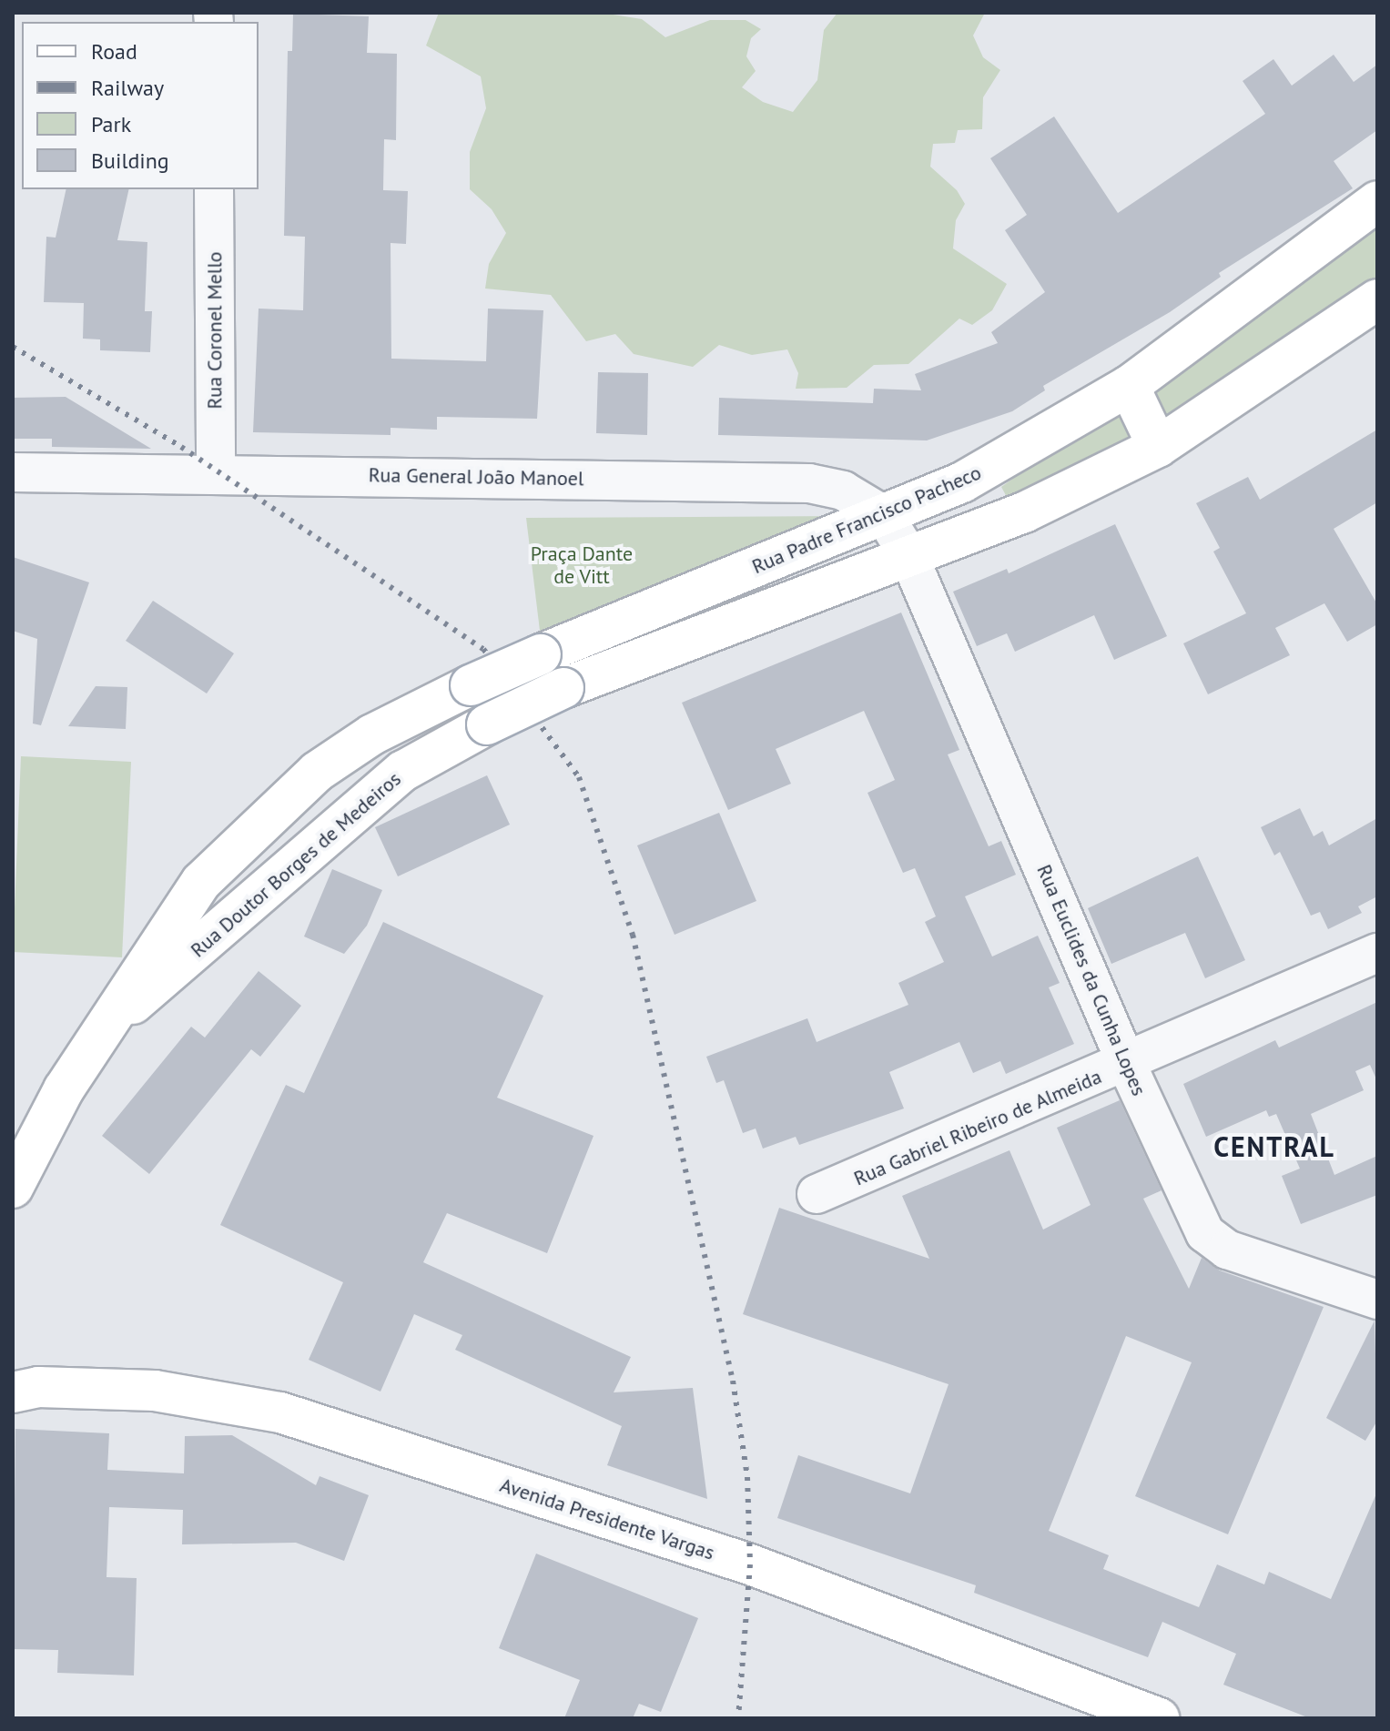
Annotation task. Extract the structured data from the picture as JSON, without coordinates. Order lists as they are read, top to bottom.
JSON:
{
  "streets": {
    "main road": ["Rua Padre Francisco Pacheco", "Rua Doutor Borges de Medeiros", "Avenida Presidente Vargas"],
    "street": [
      "Rua Coronel Mello",
      "Rua General João Manoel",
      "Rua Euclides da Cunha Lopes",
      "Rua Gabriel Ribeiro de Almeida"
    ]
  },
  "crossings": [
    ["Rua Coronel Mello", "Rua General João Manoel"],
    ["Rua General João Manoel", "Rua Padre Francisco Pacheco"],
    ["Rua General João Manoel", "Rua Doutor Borges de Medeiros"],
    ["Rua General João Manoel", "Rua Euclides da Cunha Lopes"],
    ["Rua Padre Francisco Pacheco", "Rua Doutor Borges de Medeiros"],
    ["Rua Doutor Borges de Medeiros", "Rua Euclides da Cunha Lopes"],
    ["Rua Euclides da Cunha Lopes", "Rua Gabriel Ribeiro de Almeida"]
  ],
  "districts": ["CENTRAL"],
  "parks": ["Praça Dante de Vitt"],
  "legend": [
    "Road",
    "Railway",
    "Park",
    "Building"
  ]
}
